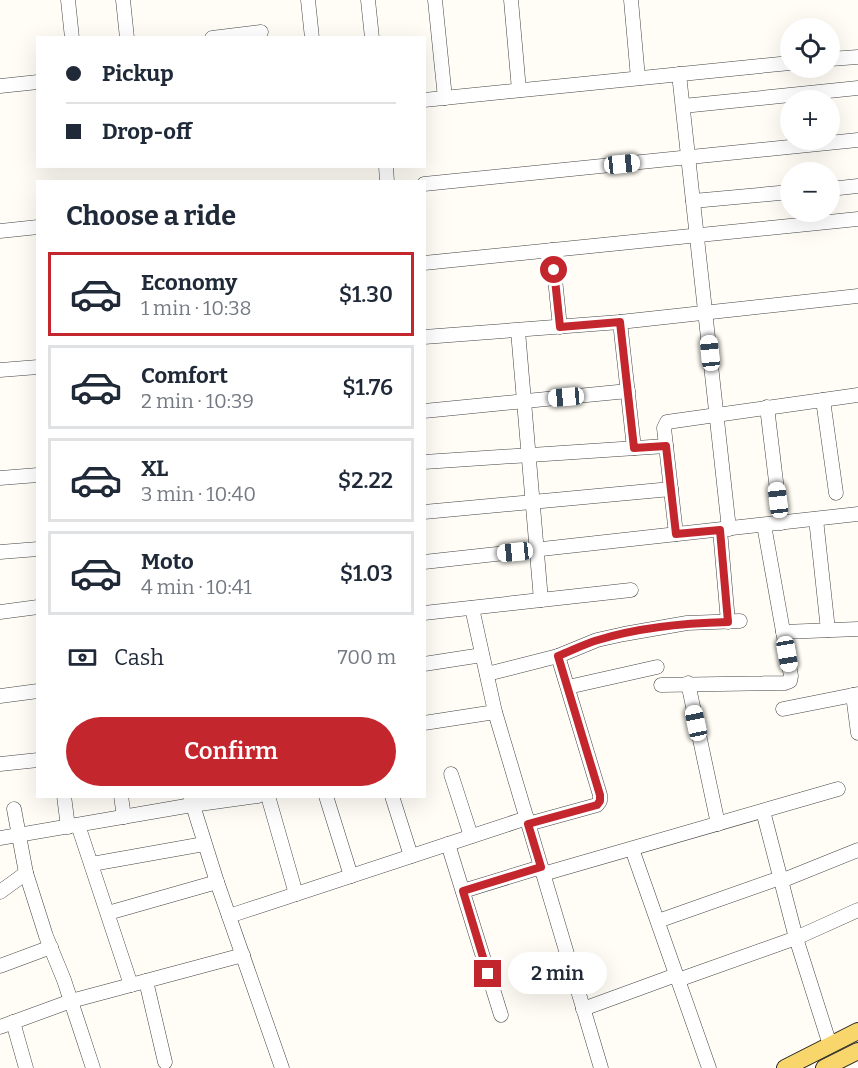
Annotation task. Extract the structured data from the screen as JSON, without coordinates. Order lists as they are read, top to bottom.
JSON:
{
  "page": {
    "map_buttons": ["+", "−"],
    "banner": ["Pickup", "Drop-off"],
    "heading": "Choose a ride",
    "list": [
      {
        "name": "Economy",
        "note": "1 min · 10:38",
        "value": "$1.30"
      },
      {
        "name": "Comfort",
        "note": "2 min · 10:39",
        "value": "$1.76"
      },
      {
        "name": "XL",
        "note": "3 min · 10:40",
        "value": "$2.22"
      },
      {
        "name": "Moto",
        "note": "4 min · 10:41",
        "value": "$1.03"
      }
    ],
    "pay": ["Cash", "700 m"],
    "buttons": "Confirm",
    "bubble": "2 min"
  }
}
